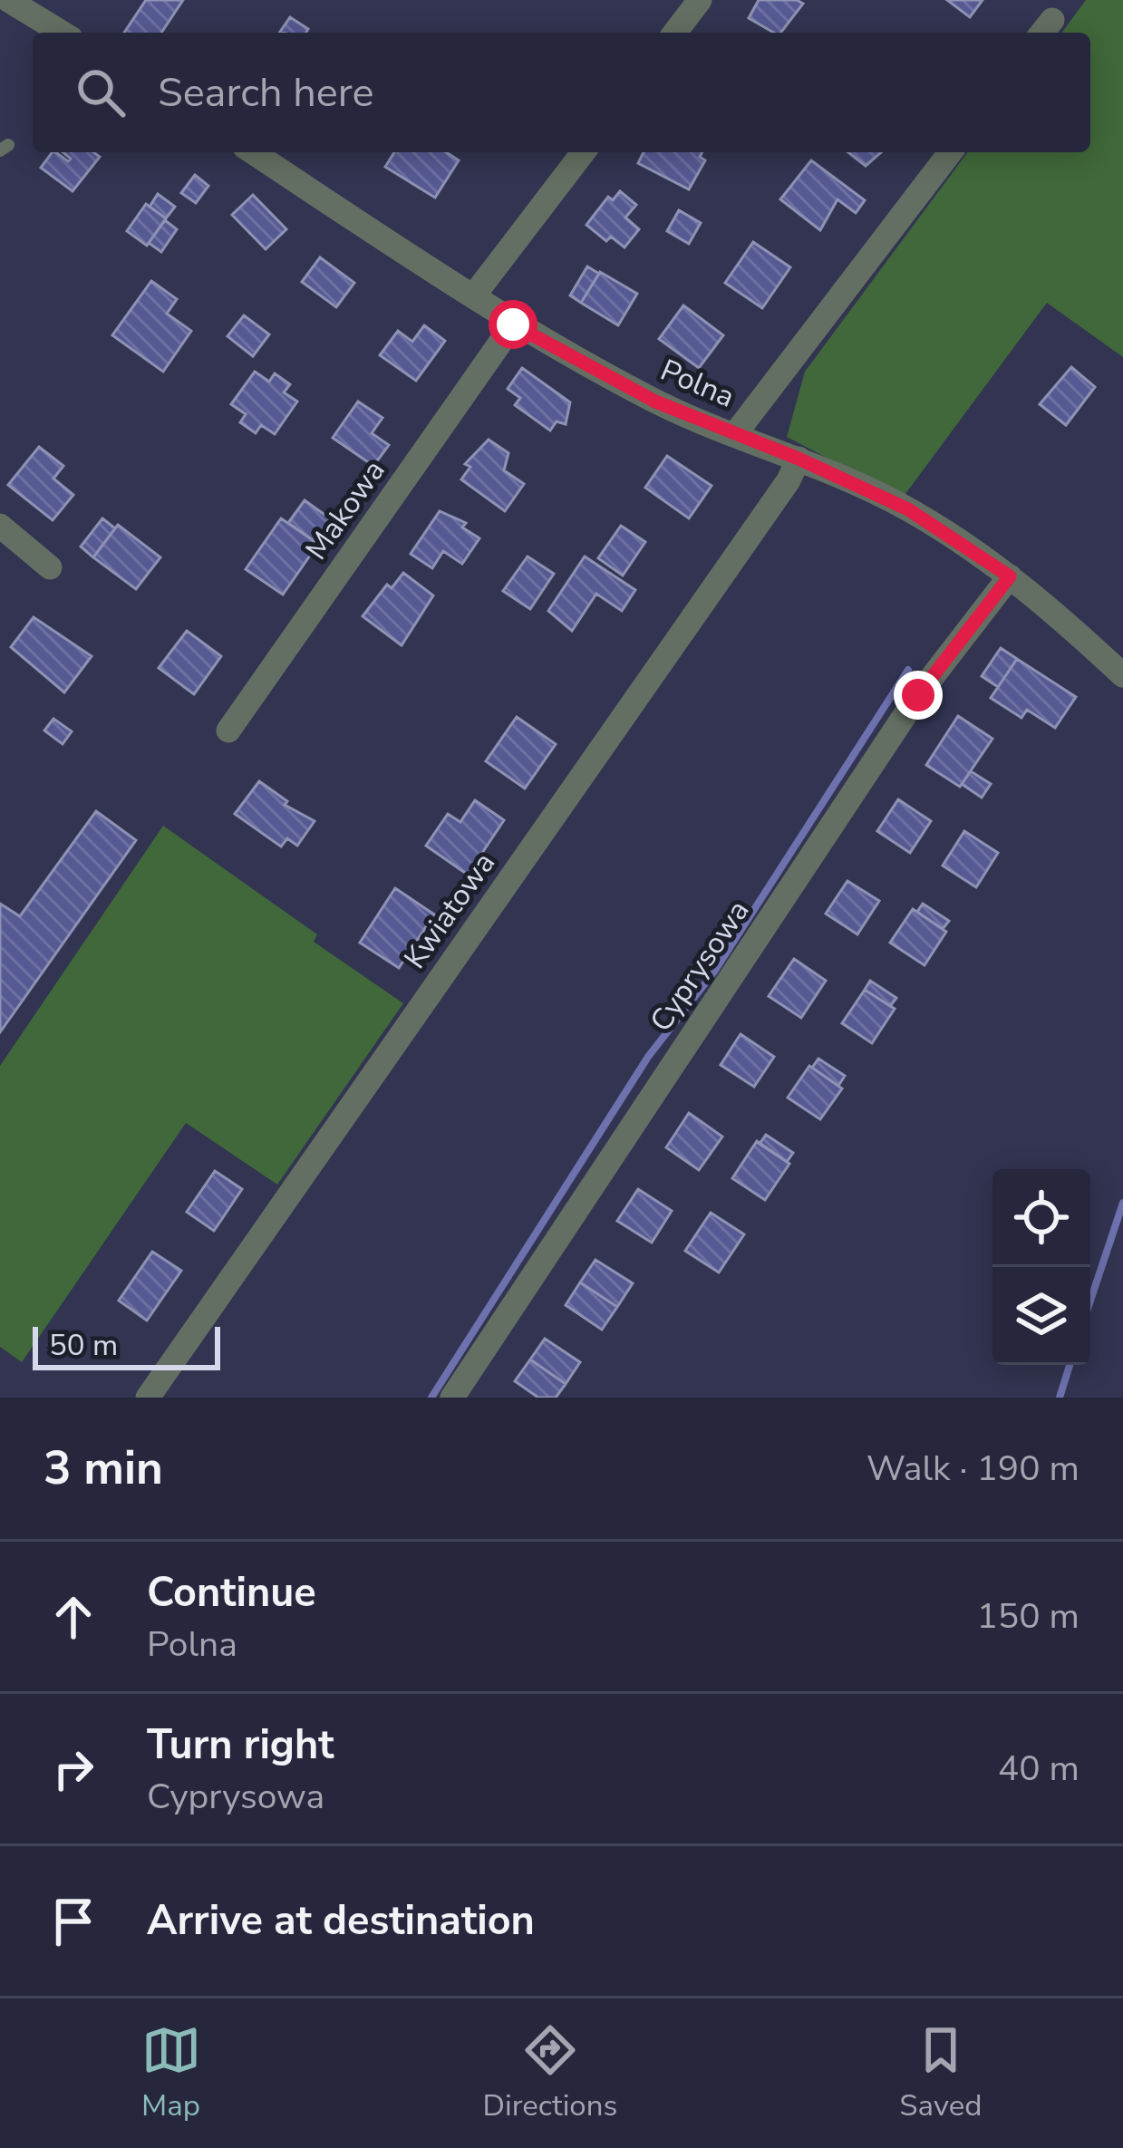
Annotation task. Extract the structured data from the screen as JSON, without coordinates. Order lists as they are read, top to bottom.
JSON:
{
  "streets": {
    "street": [
      "Polna",
      "Makowa",
      "Kwiatowa",
      "Cyprysowa"
    ]
  },
  "crossings": [
    ["Polna", "Makowa"],
    ["Polna", "Kwiatowa"],
    ["Polna", "Cyprysowa"]
  ],
  "scale_bar": "50 m",
  "page": {
    "search": "Search here",
    "scale": "50 m",
    "heading": ["3 min", "Walk · 190 m"],
    "list": [
      ["Continue", "Polna", "150 m"],
      ["Turn right", "Cyprysowa", "40 m"],
      "Arrive at destination"
    ],
    "nav": ["Map", "Directions", "Saved"]
  }
}
